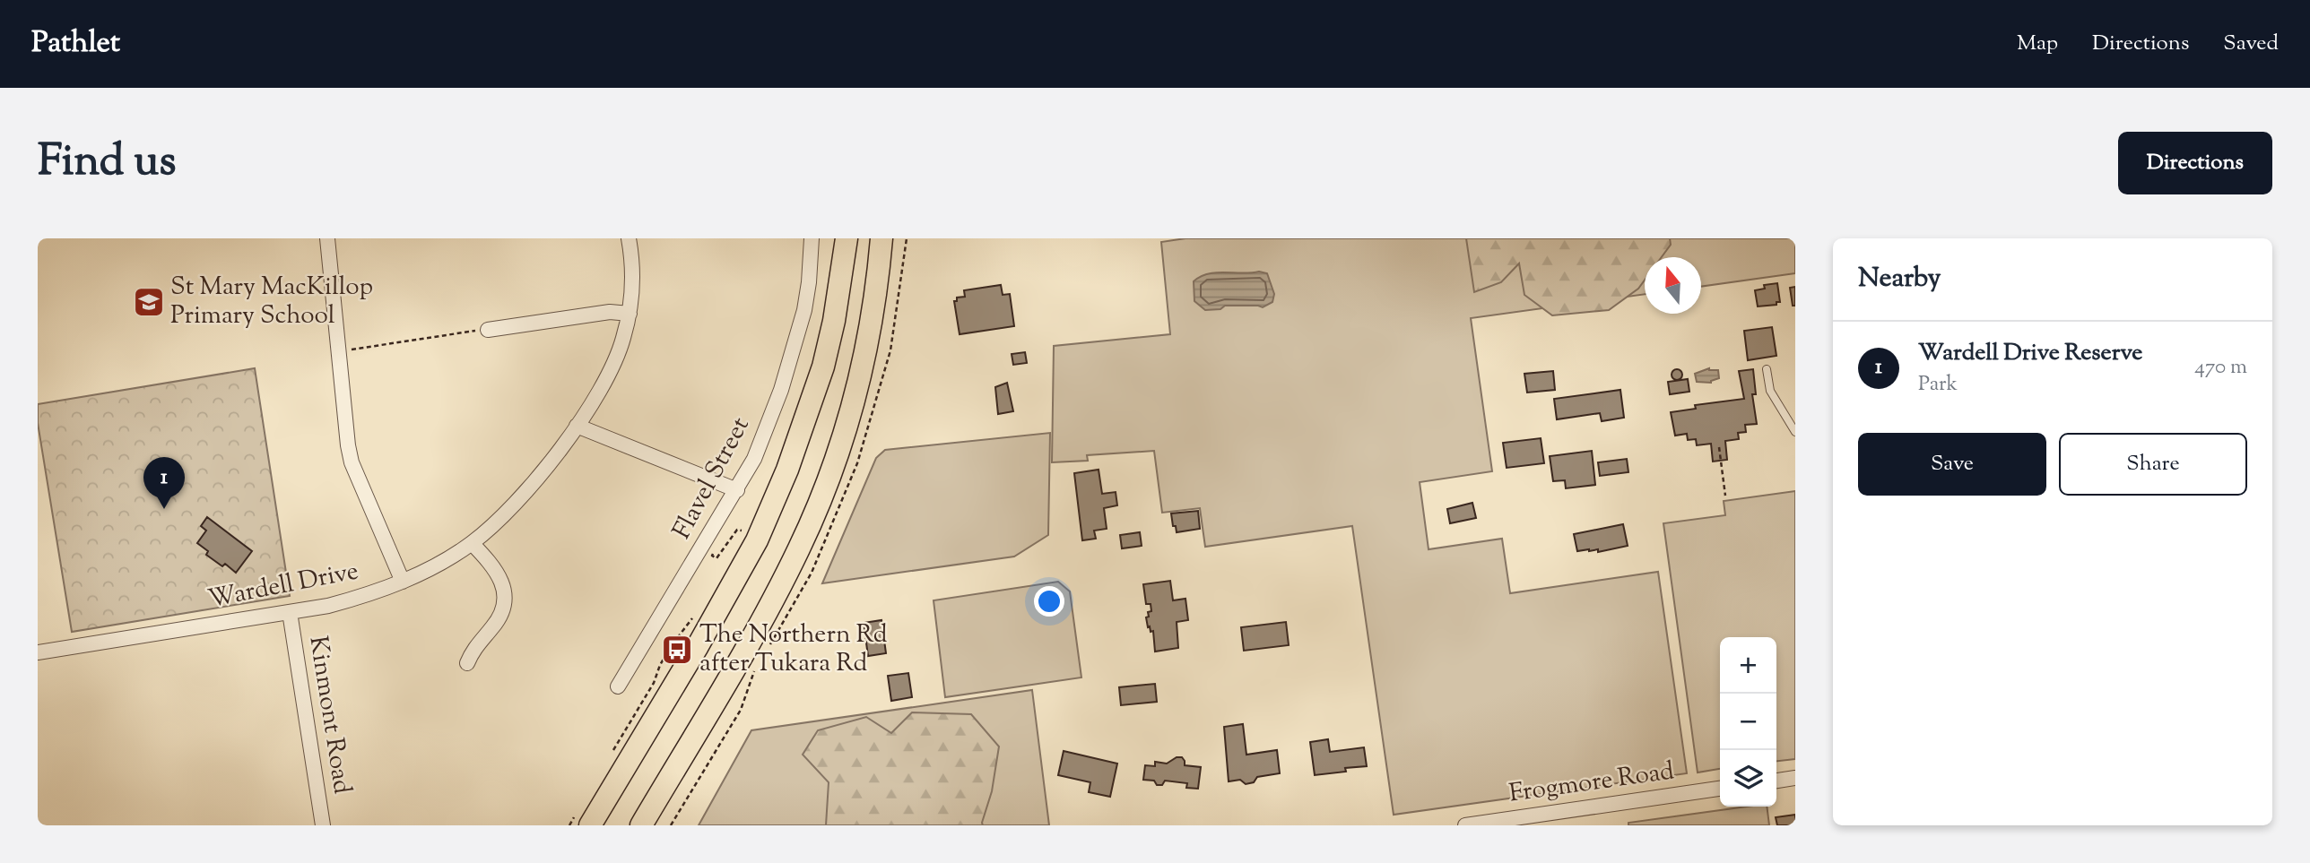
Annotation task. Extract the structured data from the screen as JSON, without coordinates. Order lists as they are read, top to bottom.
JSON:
{
  "streets": {
    "street": [
      "Flavel Street",
      "Wardell Drive",
      "Kinmont Road",
      "Frogmore Road"
    ]
  },
  "crossings": [
    ["Wardell Drive", "Kinmont Road"]
  ],
  "places": {
    "school or university": ["St Mary MacKillop Primary School"],
    "bus stop": ["The Northern Rd after Tukara Rd"]
  },
  "north": "top",
  "page": {
    "header": "Pathlet",
    "nav": ["Map", "Directions", "Saved"],
    "title": "Find us",
    "buttons": [
      "Directions",
      ["Save", "Share"]
    ],
    "heading": "Nearby",
    "list": [
      {
        "mark": "1",
        "name": "Wardell Drive Reserve",
        "note": "Park",
        "value": "470 m"
      }
    ],
    "pins": "1",
    "map_buttons": ["+", "−"]
  }
}
